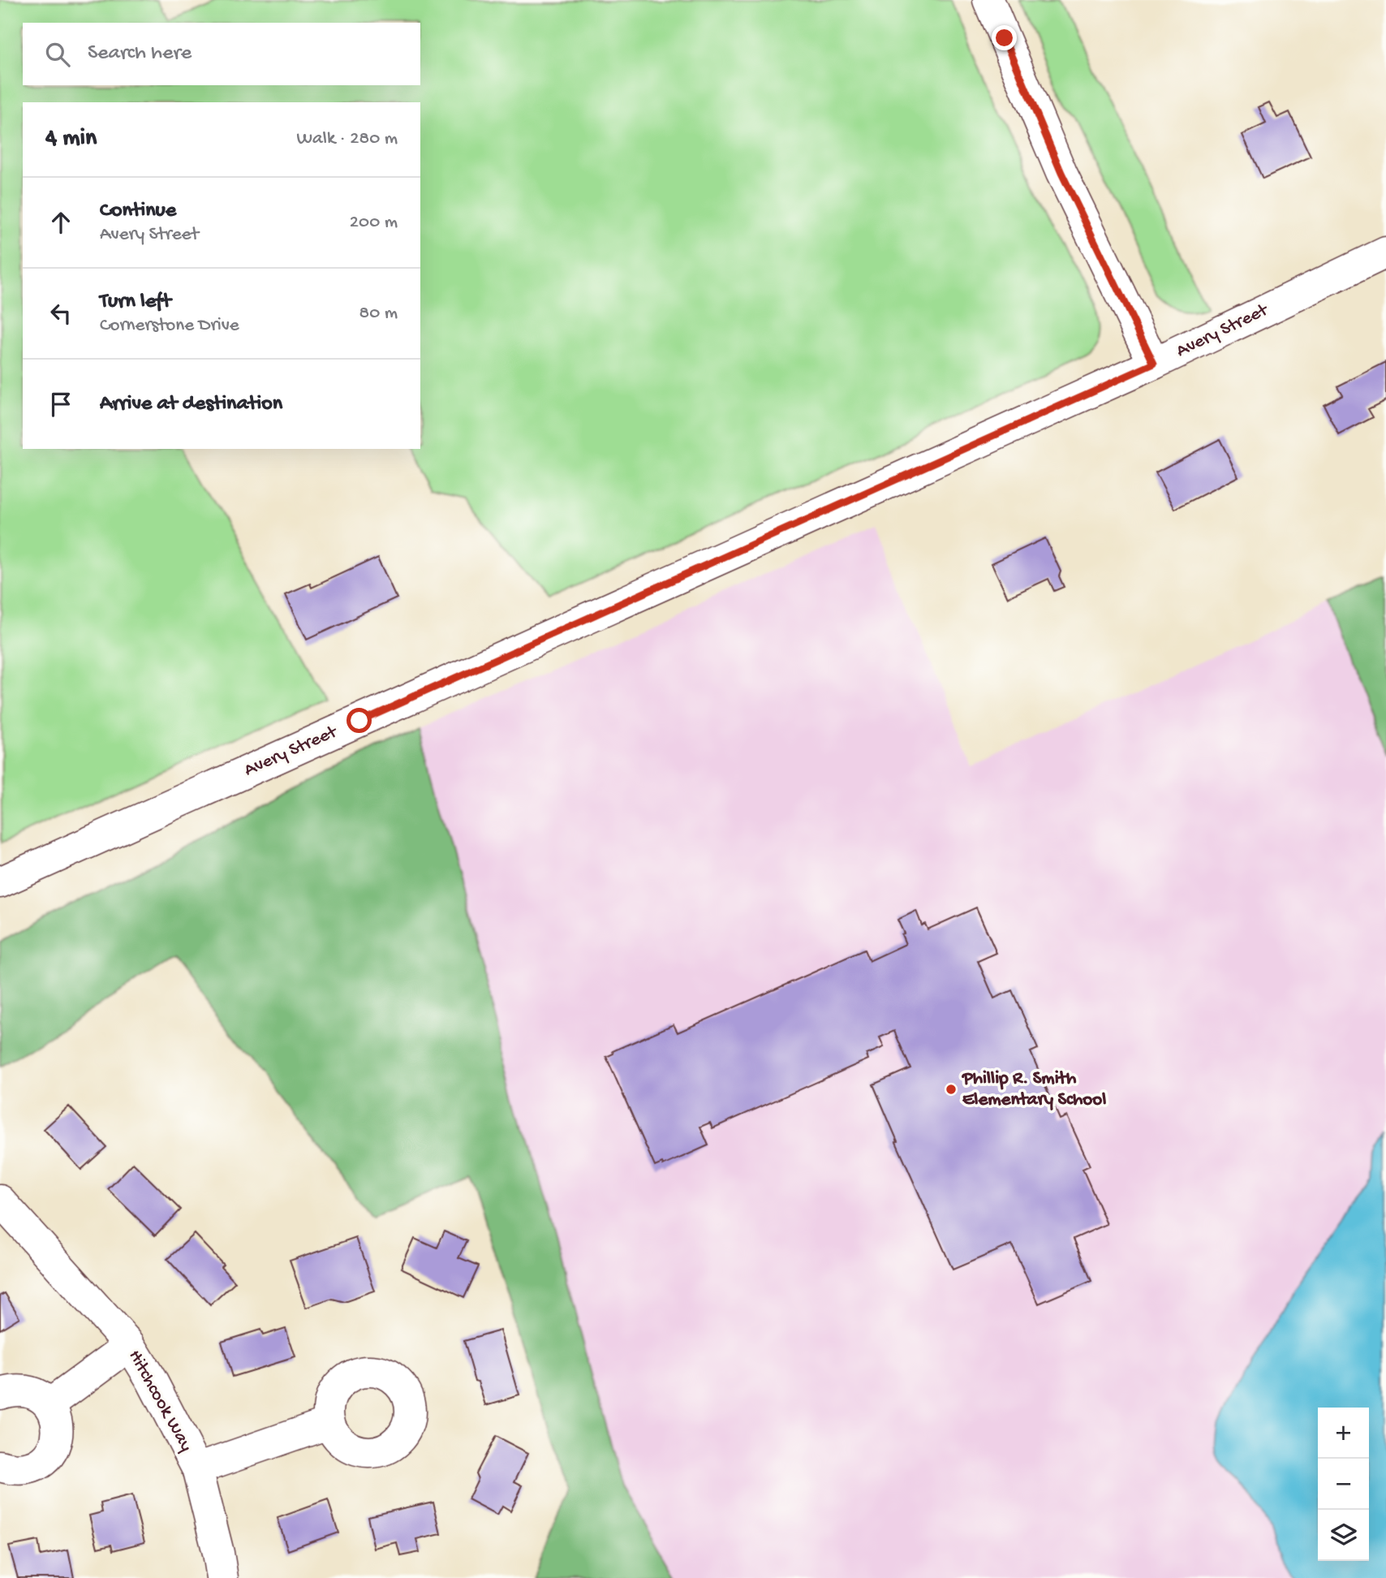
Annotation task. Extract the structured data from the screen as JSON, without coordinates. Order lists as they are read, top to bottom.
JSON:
{
  "streets": {
    "main road": ["Avery Street", "Hitchcook Way"]
  },
  "places": ["Phillip R. Smith Elementary School"],
  "page": {
    "search": "Search here",
    "heading": ["4 min", "Walk · 280 m"],
    "list": [
      ["Continue", "Avery Street", "200 m"],
      ["Turn left", "Cornerstone Drive", "80 m"],
      "Arrive at destination"
    ],
    "map_buttons": ["+", "−"]
  }
}
